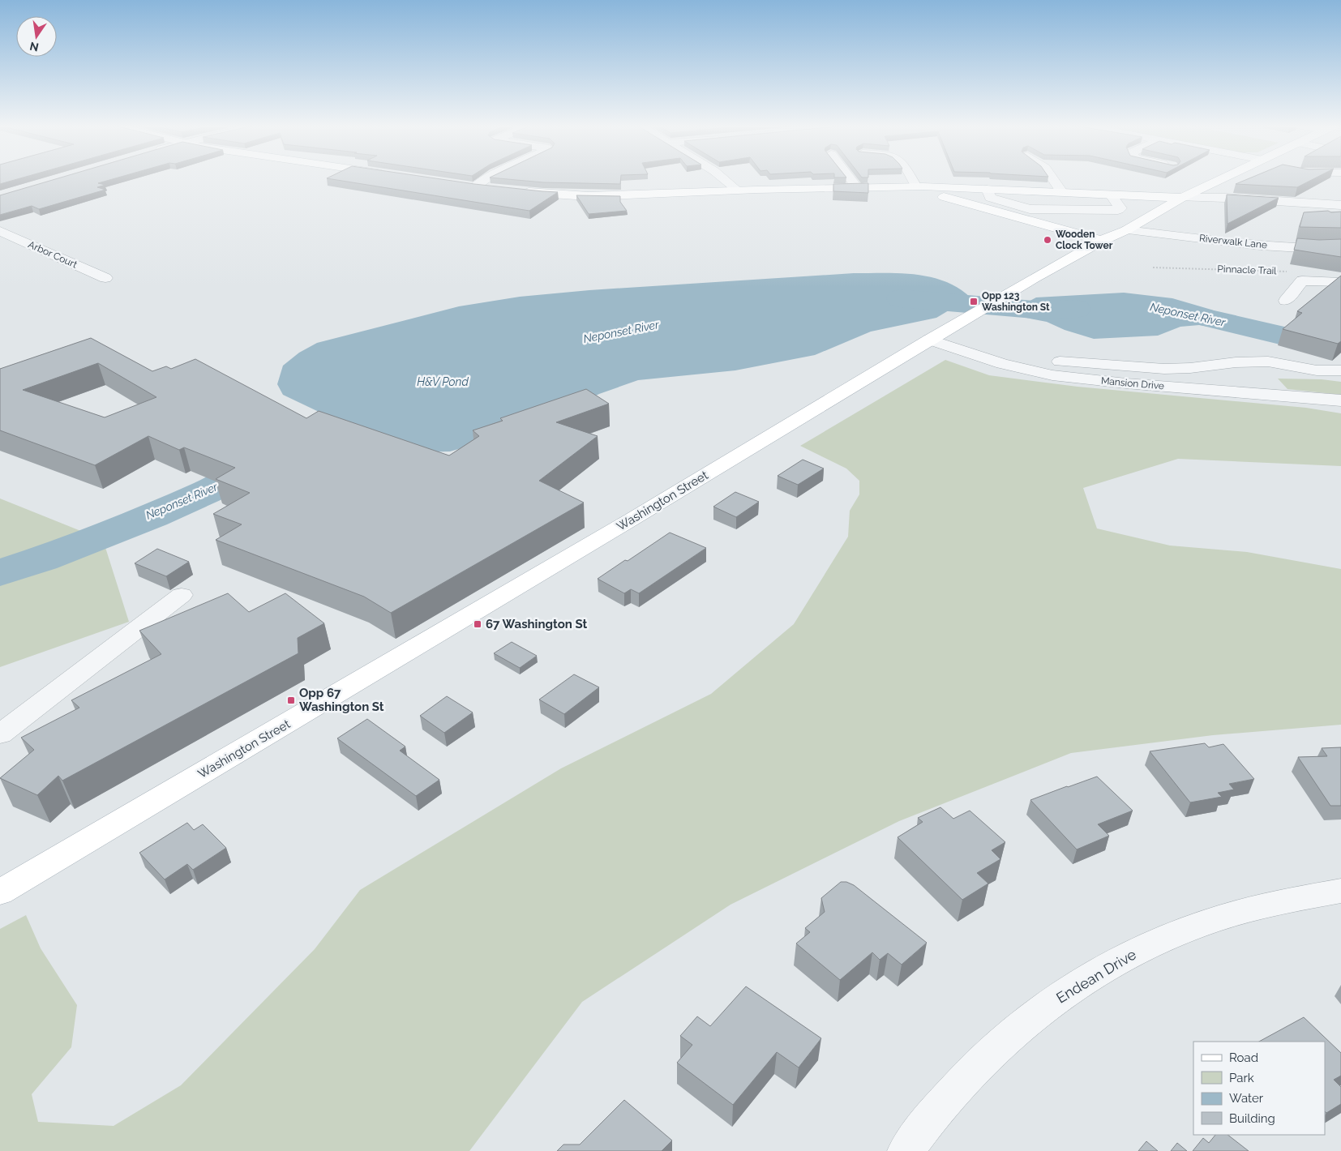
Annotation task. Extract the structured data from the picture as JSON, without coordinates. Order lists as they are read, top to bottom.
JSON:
{
  "streets": {
    "main road": ["Washington Street"],
    "street": [
      "Riverwalk Lane",
      "Arbor Court",
      "Mansion Drive",
      "Endean Drive"
    ],
    "path": ["Pinnacle Trail"]
  },
  "crossings": [
    ["Riverwalk Lane", "Washington Street"],
    ["Mansion Drive", "Washington Street"]
  ],
  "water": ["Neponset River", "H&V Pond"],
  "places": {
    "other": ["Wooden Clock Tower"],
    "transit": ["Opp 123 Washington St", "67 Washington St", "Opp 67 Washington St"]
  },
  "legend": [
    "Road",
    "Park",
    "Water",
    "Building"
  ],
  "north": "bottom"
}
